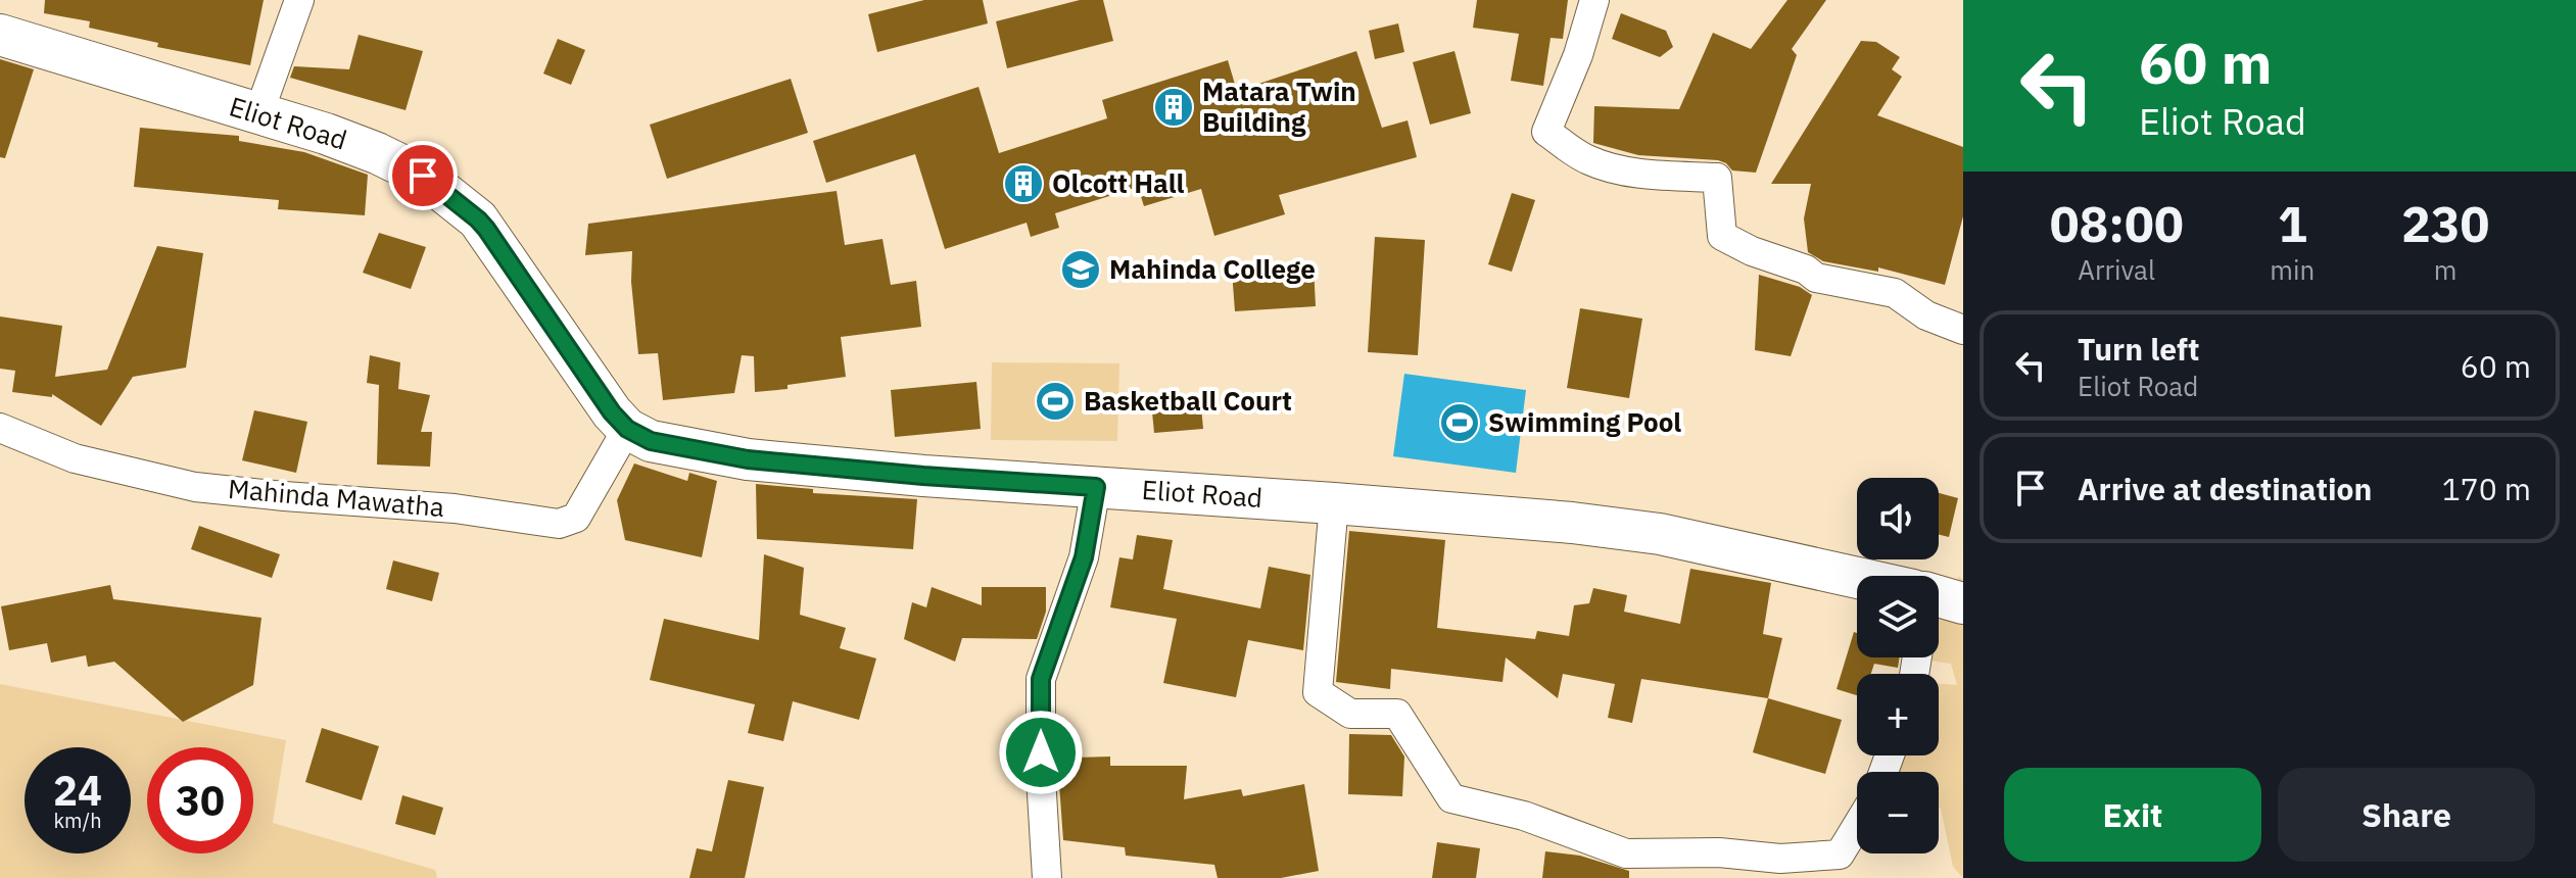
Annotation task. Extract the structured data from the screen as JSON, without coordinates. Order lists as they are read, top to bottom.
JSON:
{
  "streets": {
    "street": ["Eliot Road", "Mahinda Mawatha"]
  },
  "crossings": [
    ["Eliot Road", "Mahinda Mawatha"]
  ],
  "places": {
    "building": ["Matara Twin Building", "Olcott Hall"],
    "school or university": ["Mahinda College"],
    "sports": ["Basketball Court", "Swimming Pool"]
  },
  "page": {
    "turn": ["60 m", "Eliot Road"],
    "eta": [
      "08:00",
      "Arrival",
      "1",
      "min",
      "230",
      "m"
    ],
    "list": [
      {
        "name": "Turn left",
        "note": "Eliot Road",
        "value": "60 m"
      },
      {
        "name": "Arrive at destination",
        "value": "170 m"
      }
    ],
    "map_buttons": ["+", "−"],
    "speed": "24 km/h",
    "limit": "30",
    "buttons": ["Exit", "Share"]
  }
}
